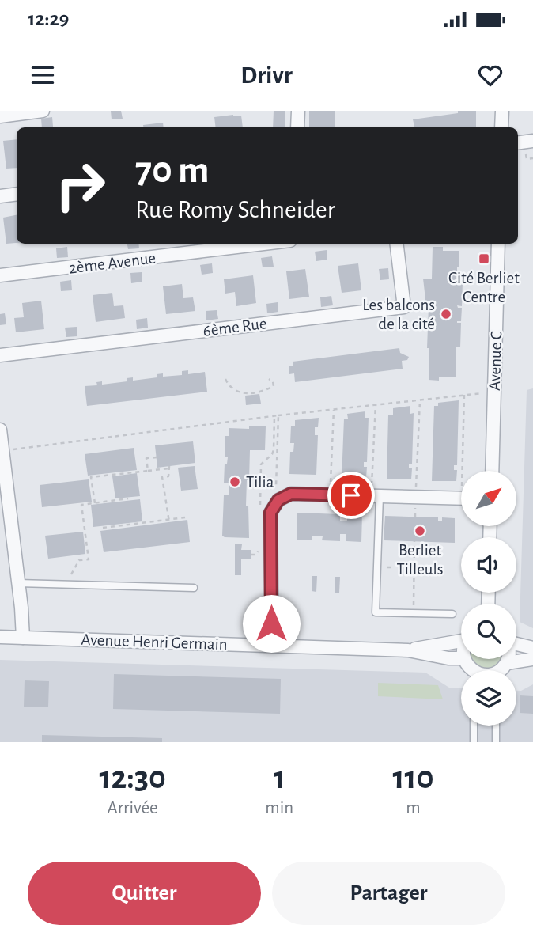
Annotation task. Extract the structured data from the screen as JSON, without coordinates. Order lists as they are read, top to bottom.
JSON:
{
  "streets": {
    "street": [
      "2ème Avenue",
      "6ème Rue",
      "Avenue C",
      "Avenue Henri Germain"
    ]
  },
  "places": {
    "transit": ["Cité Berliet Centre"],
    "other": ["Les balcons de la cité", "Tilia", "Berliet Tilleuls"]
  },
  "north": "top right",
  "page": {
    "status": "12:29",
    "header": "Drivr",
    "turn": ["70 m", "Rue Romy Schneider"],
    "eta": [
      "12:30",
      "Arrivée",
      "1",
      "min",
      "110",
      "m"
    ],
    "buttons": ["Quitter", "Partager"]
  }
}
